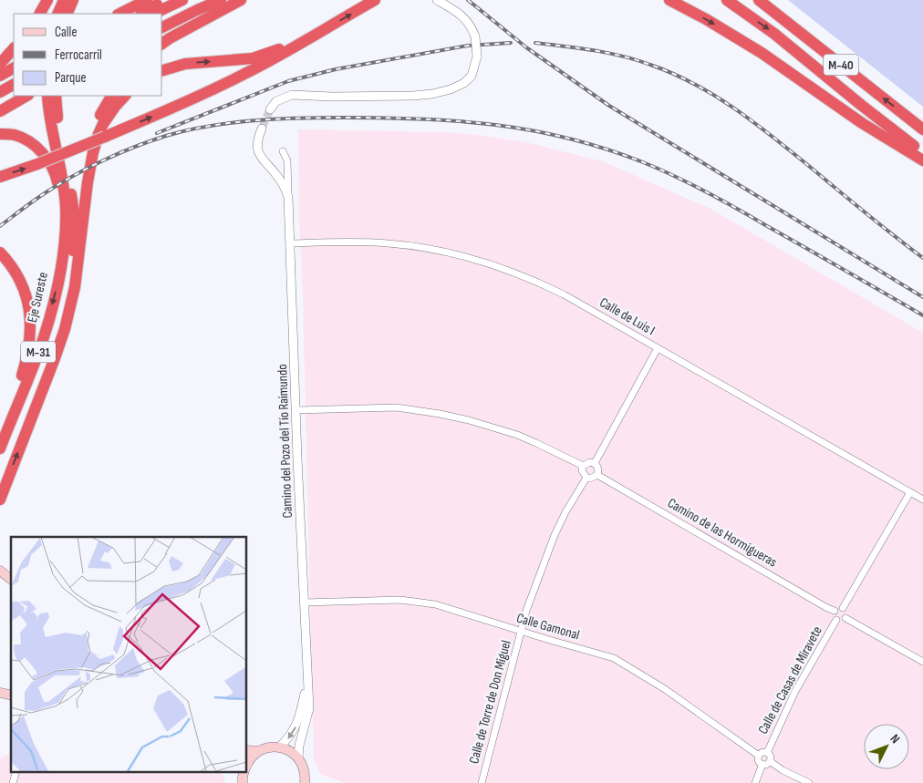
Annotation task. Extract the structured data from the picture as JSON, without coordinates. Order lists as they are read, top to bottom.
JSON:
{
  "streets": {
    "highway": ["M-40", "Eje Sureste", "M-31"],
    "street": [
      "Calle de Luis I",
      "Camino del Pozo del Tío Raimundo",
      "Camino de las Hormigueras",
      "Calle Gamonal",
      "Calle de Casas de Miravete",
      "Calle de Torre de Don Miguel"
    ]
  },
  "crossings": [
    ["Calle de Luis I", "Camino del Pozo del Tío Raimundo"],
    ["Camino del Pozo del Tío Raimundo", "Calle Gamonal"],
    ["Camino de las Hormigueras", "Calle de Casas de Miravete"],
    ["Camino de las Hormigueras", "Calle de Torre de Don Miguel"],
    ["Calle Gamonal", "Calle de Casas de Miravete"],
    ["Calle Gamonal", "Calle de Torre de Don Miguel"]
  ],
  "legend": ["Calle", "Ferrocarril", "Parque"],
  "north": "top right"
}
